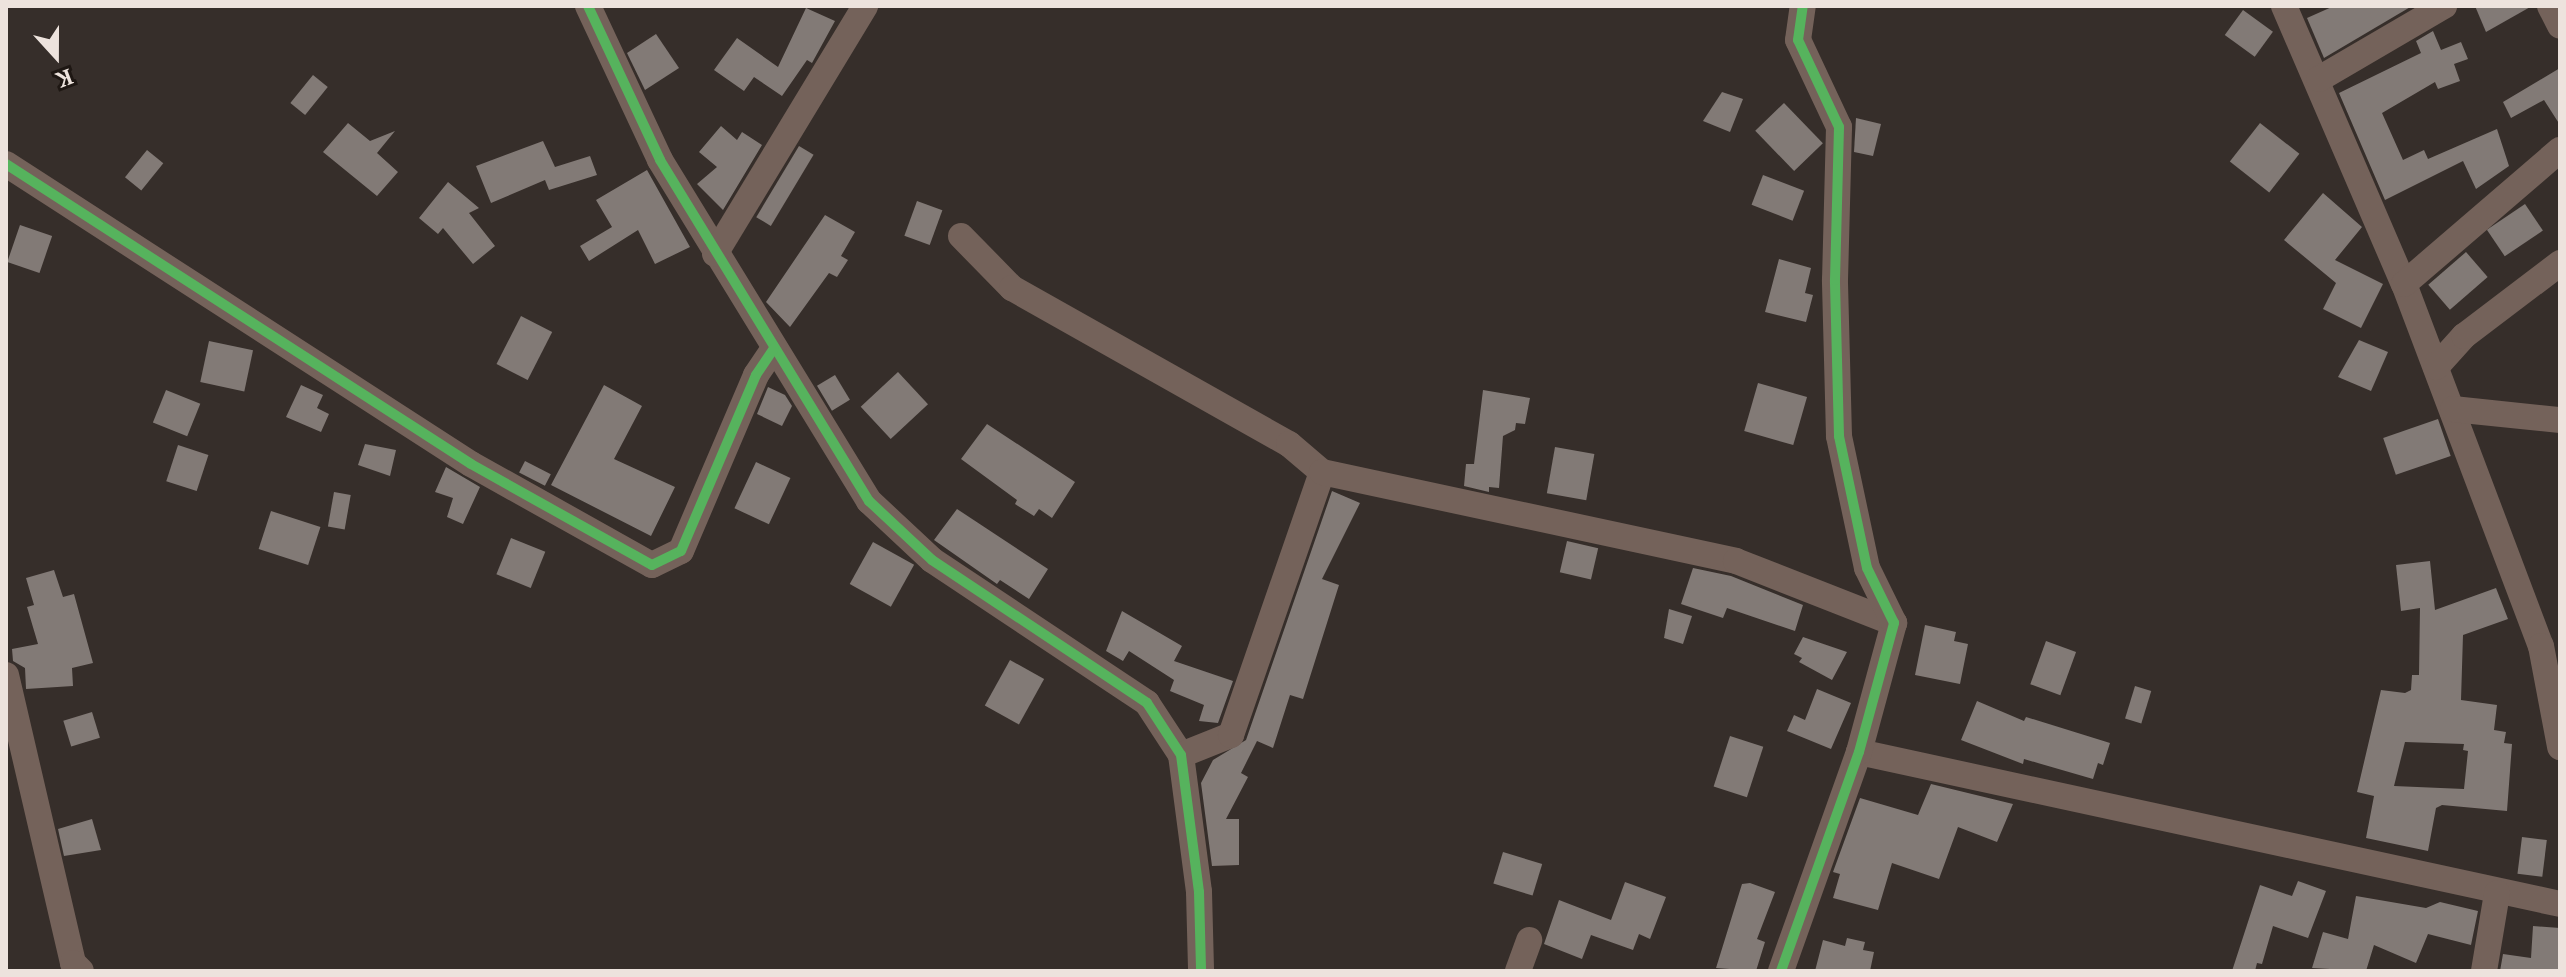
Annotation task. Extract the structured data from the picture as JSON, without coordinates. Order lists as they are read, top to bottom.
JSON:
{
  "north": "bottom"
}
